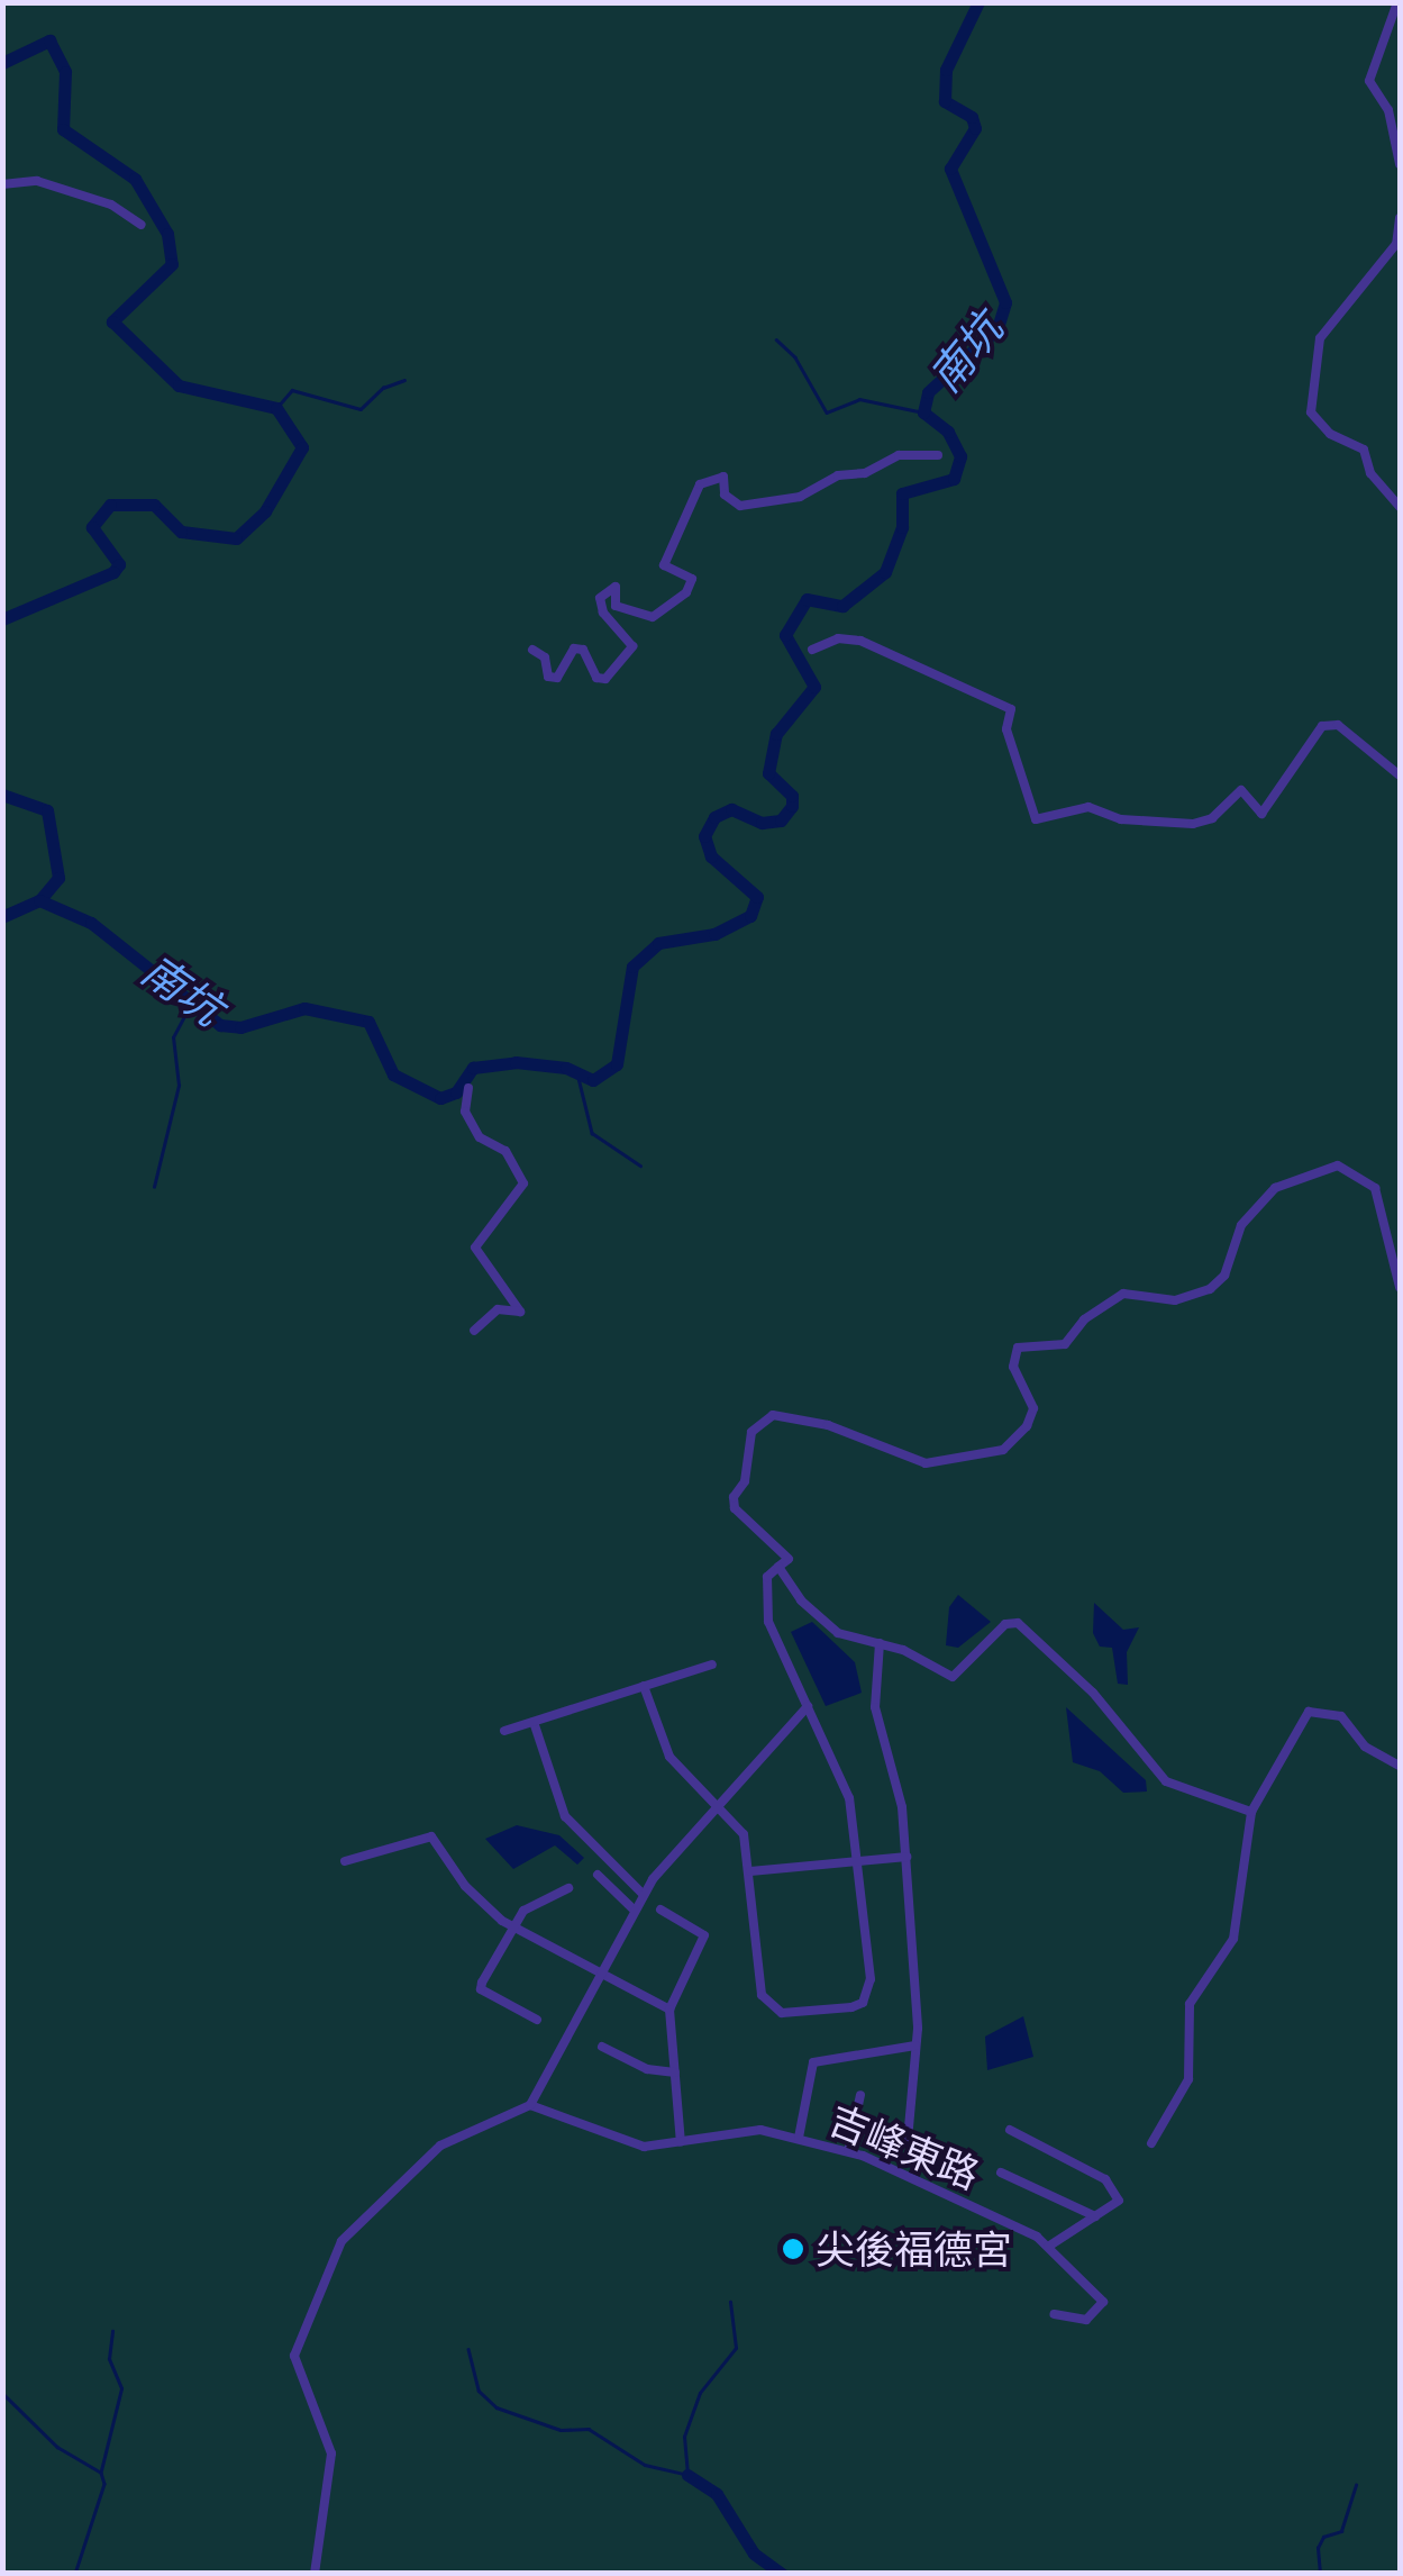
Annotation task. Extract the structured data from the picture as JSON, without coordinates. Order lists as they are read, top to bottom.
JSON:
{
  "streets": {
    "street": ["吉峰東路"]
  },
  "water": ["南坑"],
  "places": ["尖後福德宮"]
}
